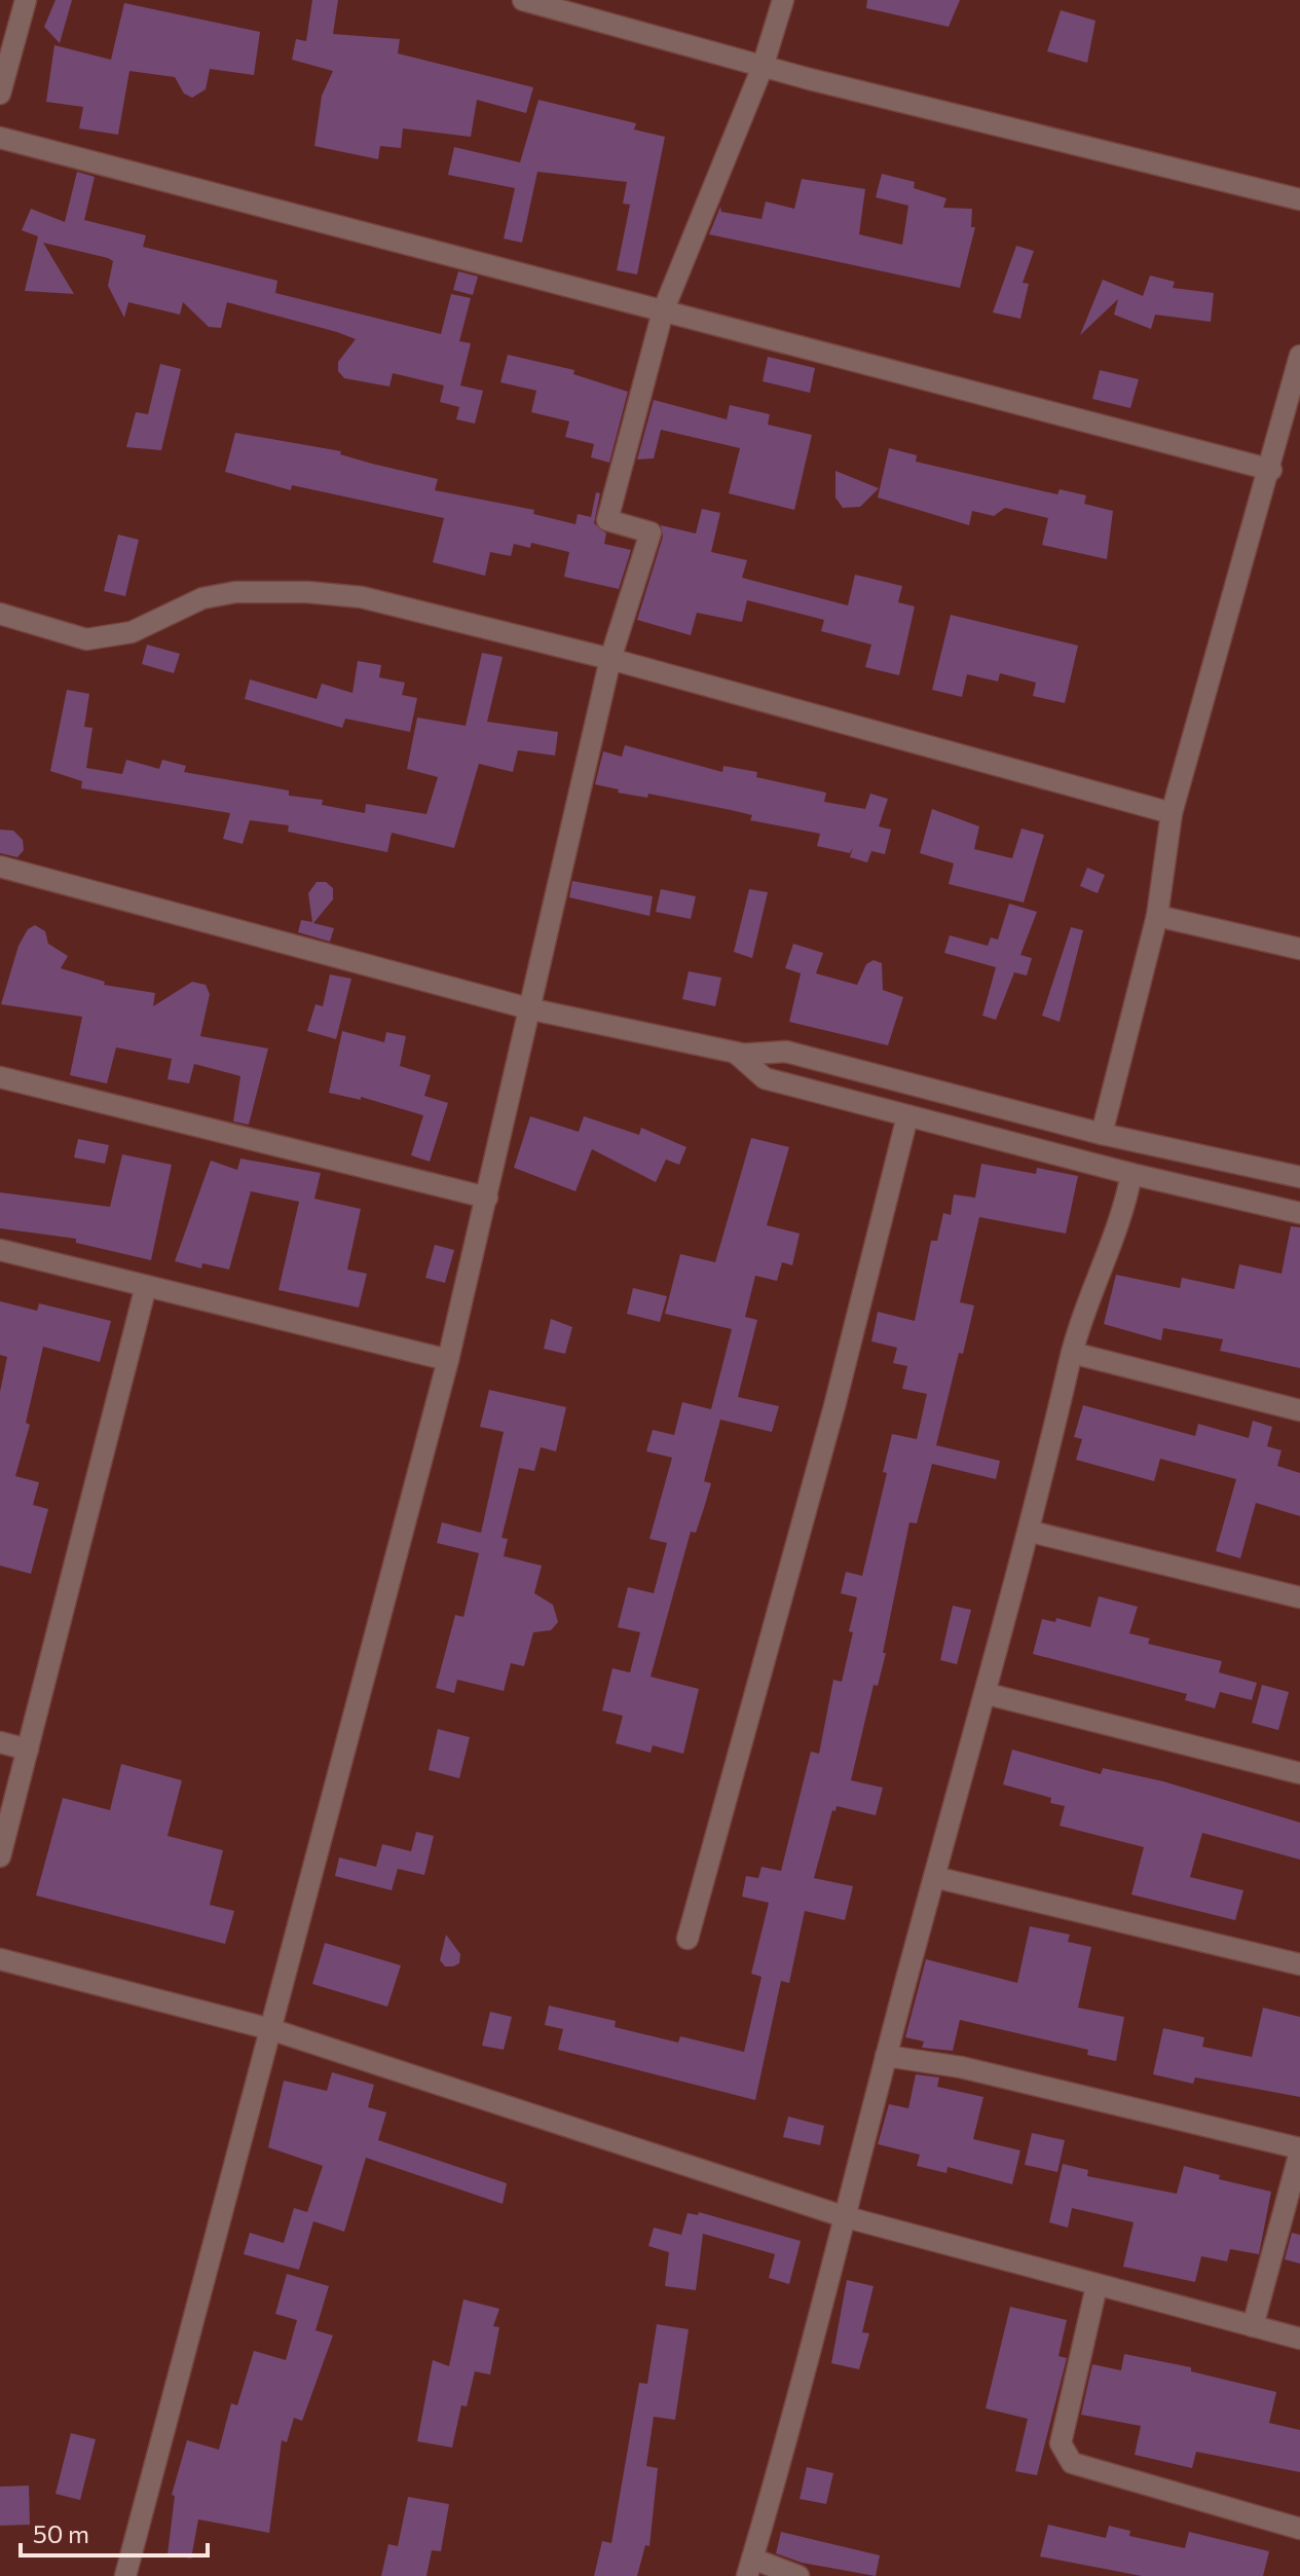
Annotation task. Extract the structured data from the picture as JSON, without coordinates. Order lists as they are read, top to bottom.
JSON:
{
  "scale_bar": "50 m"
}
